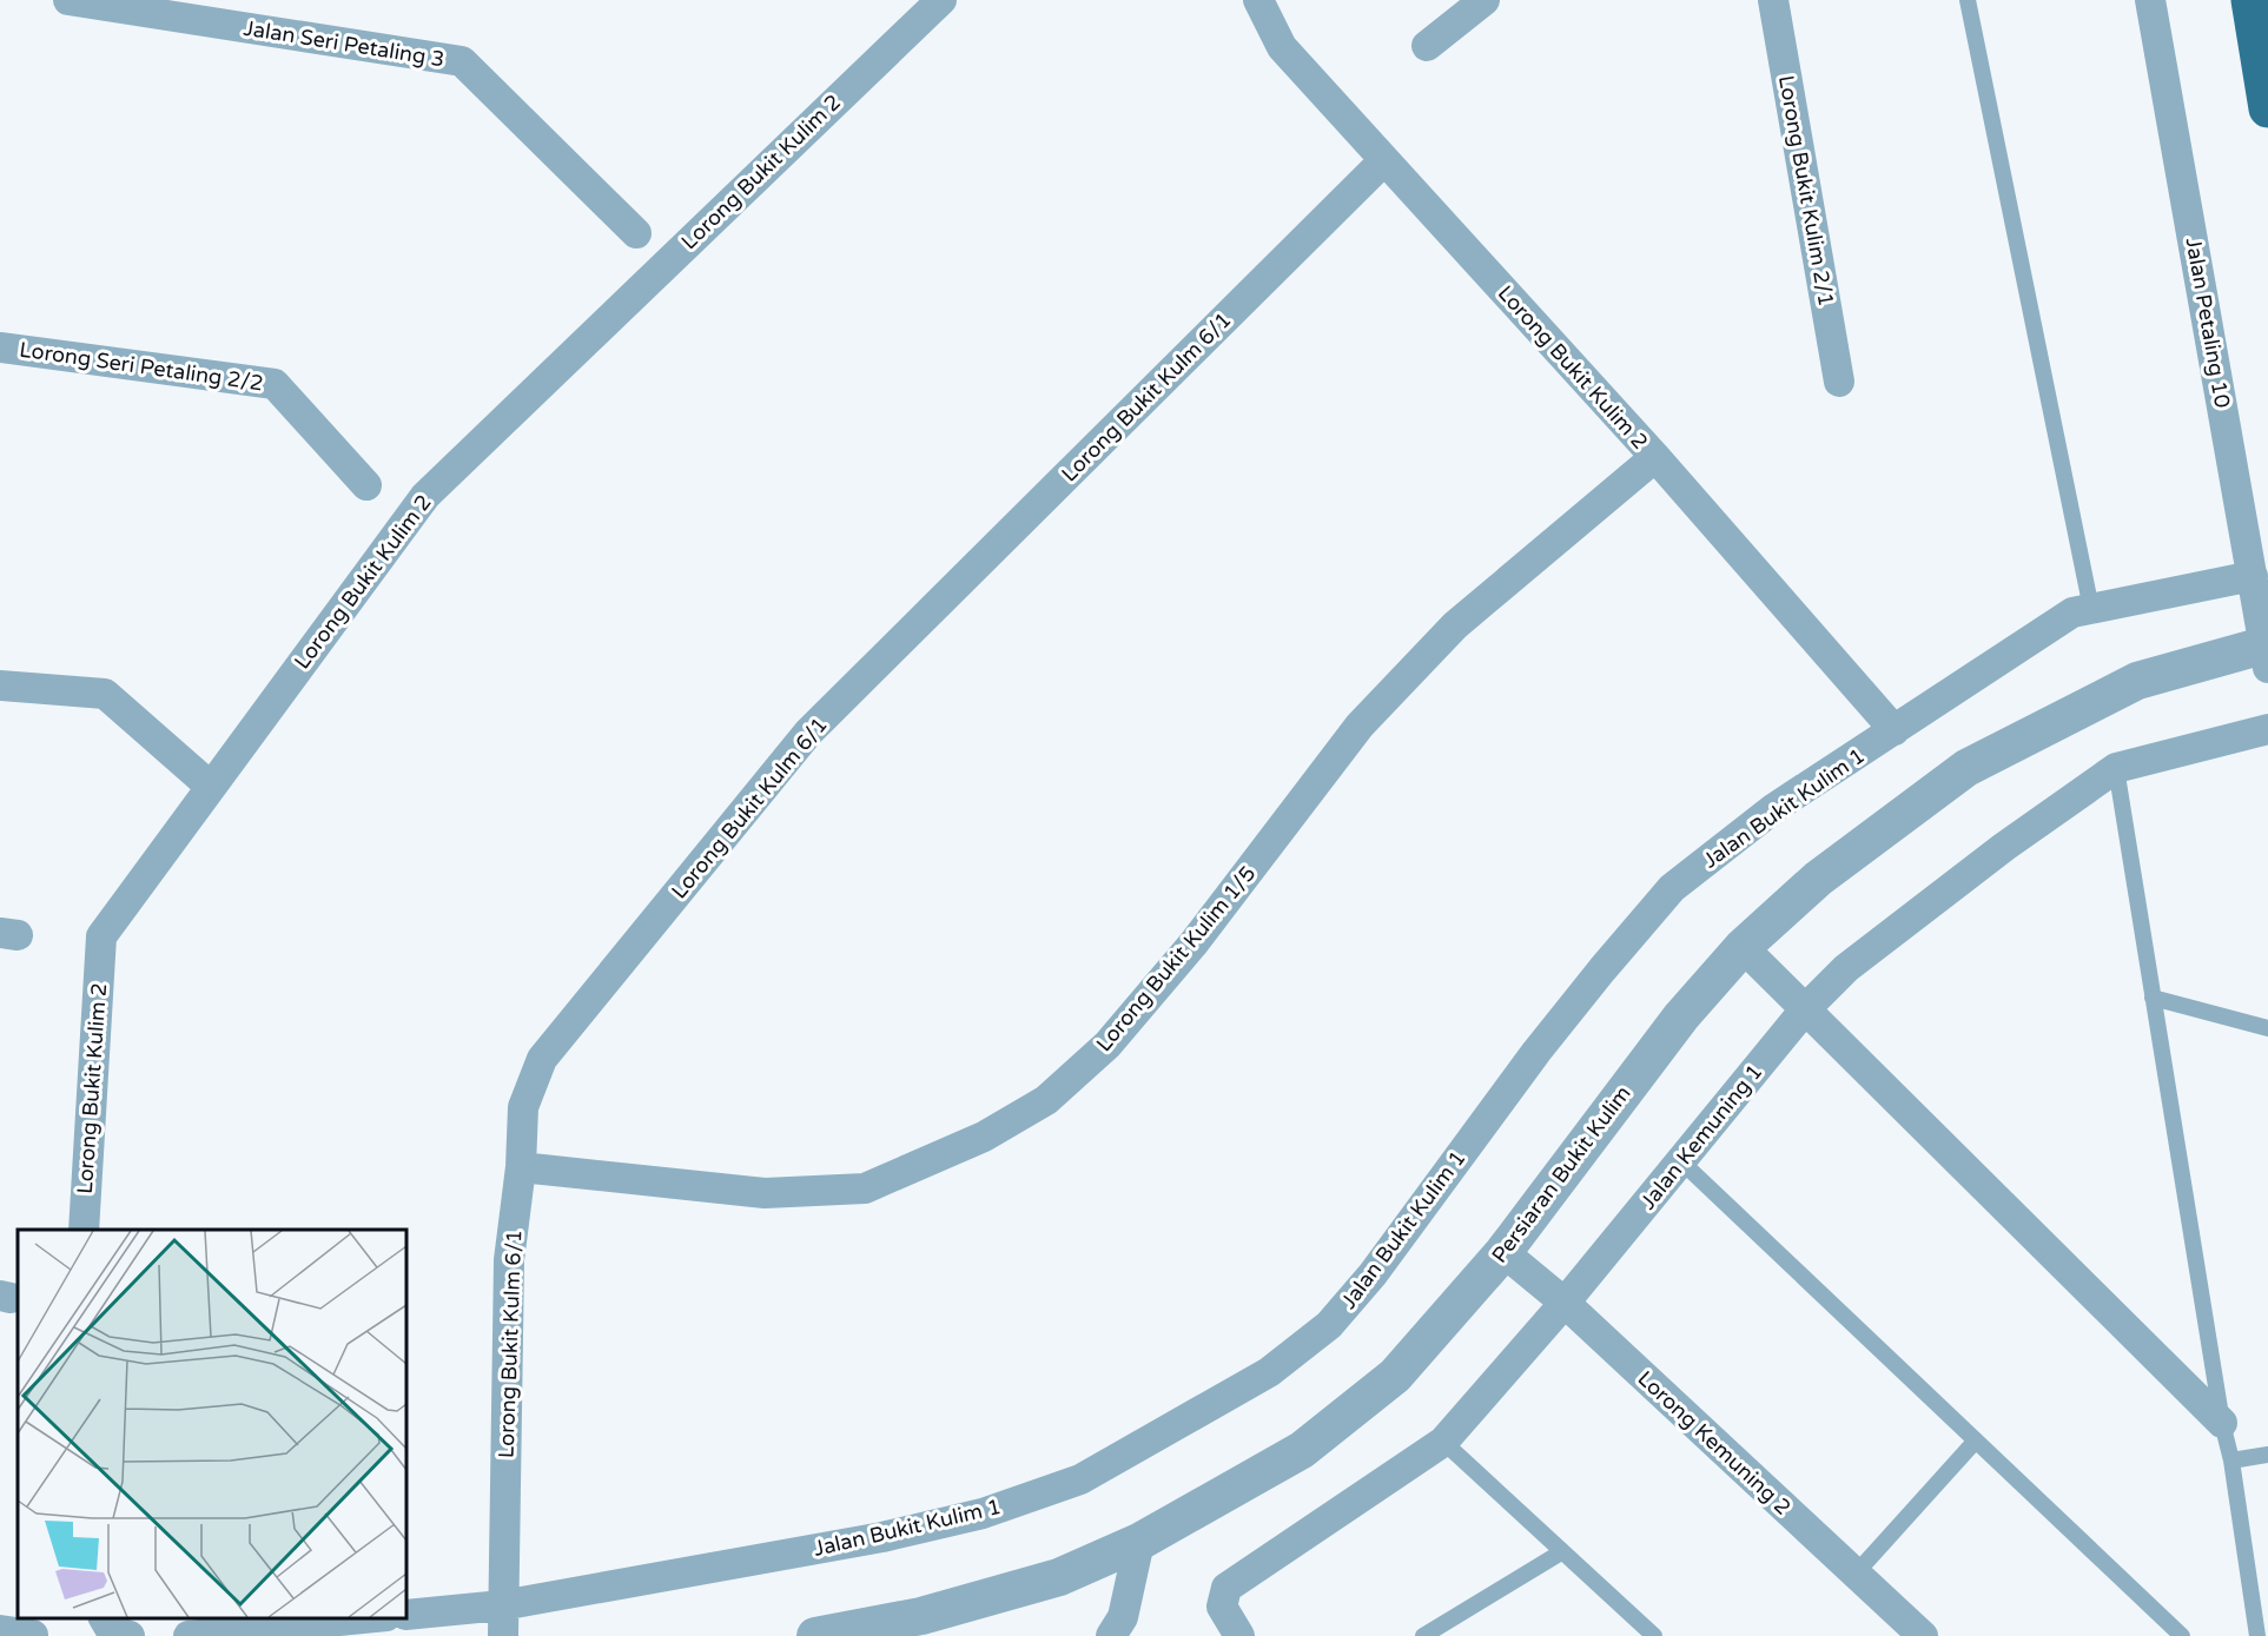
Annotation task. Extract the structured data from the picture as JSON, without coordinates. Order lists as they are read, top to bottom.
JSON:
{
  "streets": {
    "street": [
      "Jalan Seri Petaling 3",
      "Lorong Bukit Kulim 2",
      "Lorong Bukit Kulim 2/1",
      "Jalan Petaling 10",
      "Lorong Seri Petaling 2/2",
      "Lorong Bukit Kulm 6/1",
      "Jalan Bukit Kulim 1",
      "Lorong Bukit Kulim 1/5",
      "Jalan Kemuning 1",
      "Persiaran Bukit Kulim",
      "Lorong Kemuning 2"
    ]
  },
  "crossings": [
    ["Lorong Bukit Kulim 2", "Lorong Bukit Kulm 6/1"],
    ["Lorong Bukit Kulim 2", "Jalan Bukit Kulim 1"],
    ["Lorong Bukit Kulim 2", "Lorong Bukit Kulim 1/5"],
    ["Jalan Petaling 10", "Jalan Bukit Kulim 1"],
    ["Jalan Petaling 10", "Persiaran Bukit Kulim"],
    ["Lorong Bukit Kulm 6/1", "Jalan Bukit Kulim 1"],
    ["Lorong Bukit Kulm 6/1", "Lorong Bukit Kulim 1/5"],
    ["Jalan Kemuning 1", "Lorong Kemuning 2"],
    ["Persiaran Bukit Kulim", "Lorong Kemuning 2"]
  ]
}
